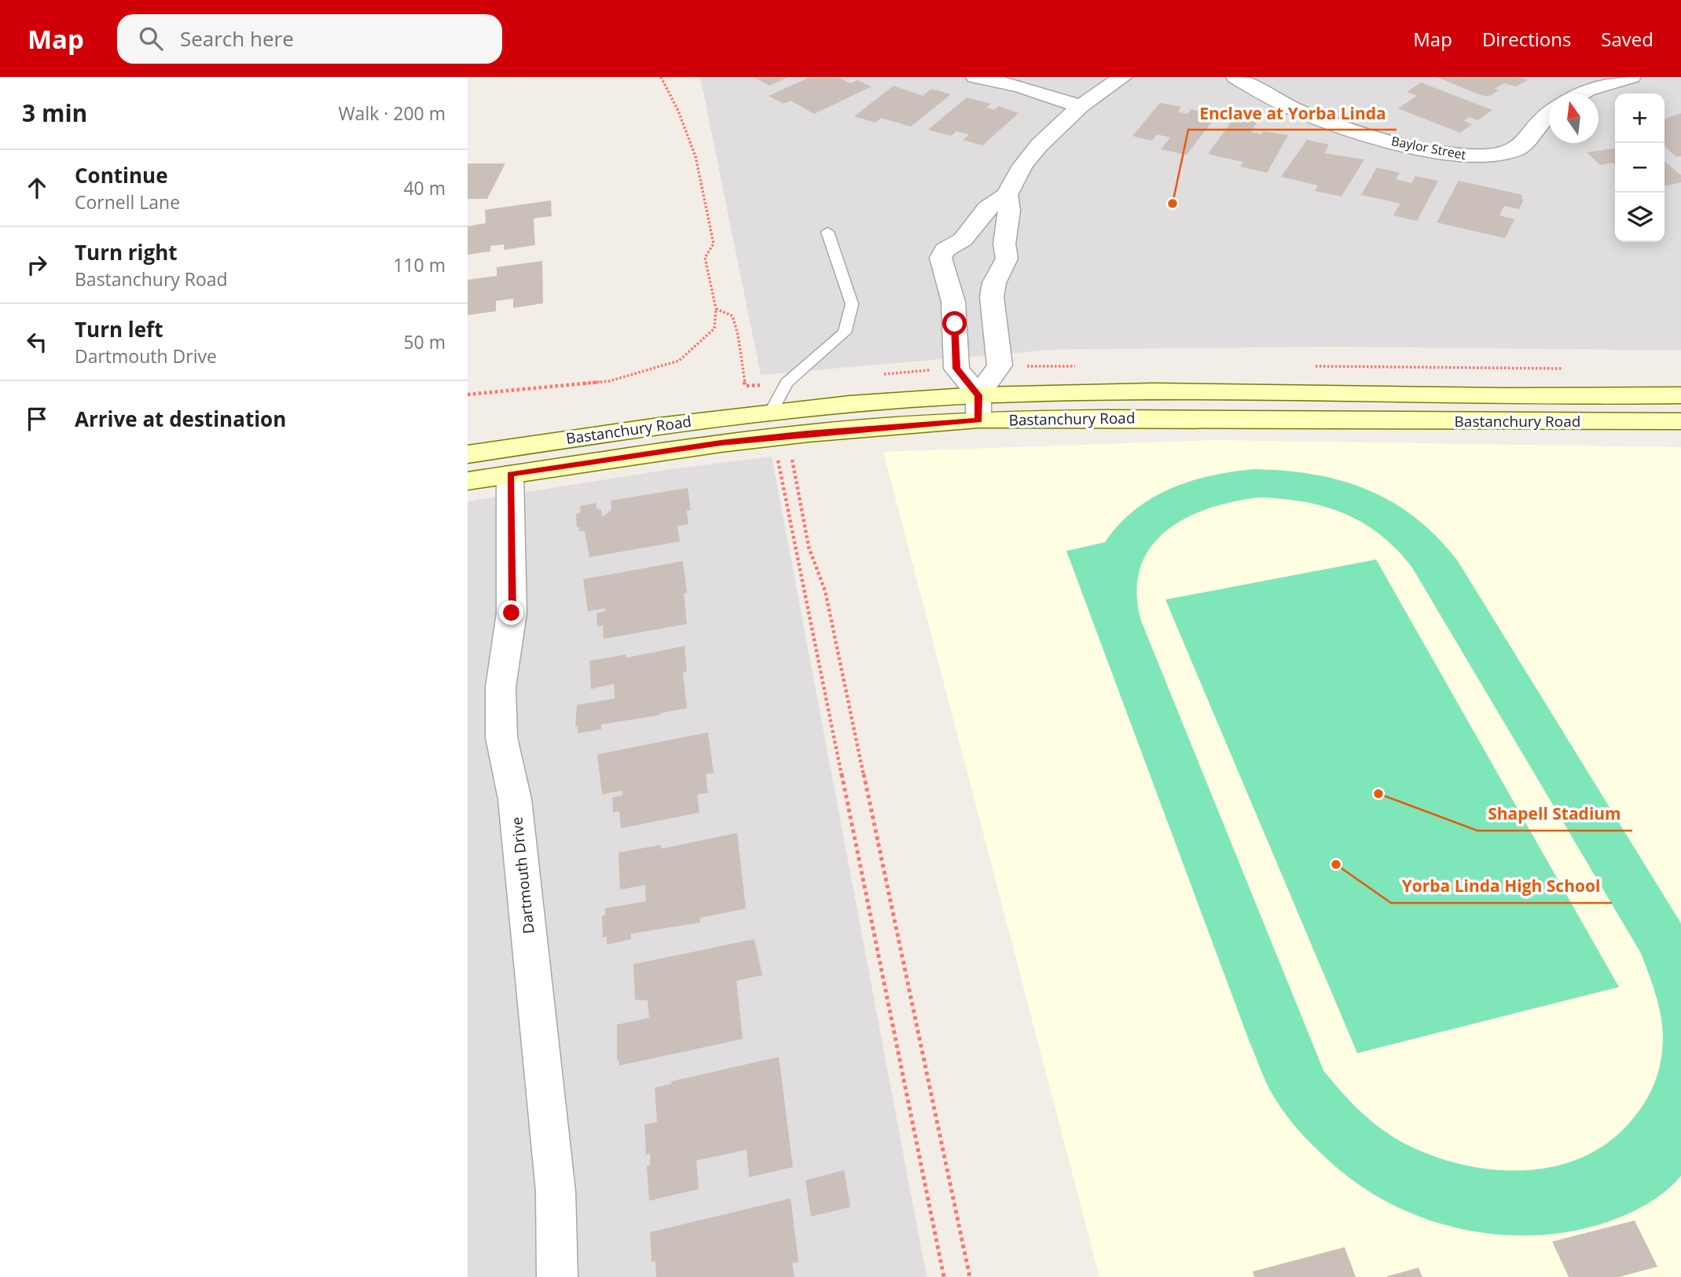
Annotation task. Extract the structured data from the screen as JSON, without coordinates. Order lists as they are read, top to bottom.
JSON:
{
  "streets": {
    "main road": ["Bastanchury Road"],
    "street": ["Baylor Street", "Dartmouth Drive"]
  },
  "crossings": [
    ["Bastanchury Road", "Dartmouth Drive"]
  ],
  "places": ["Enclave at Yorba Linda", "Shapell Stadium", "Yorba Linda High School"],
  "north": "top",
  "page": {
    "header": "Map",
    "search": "Search here",
    "nav": ["Map", "Directions", "Saved"],
    "heading": ["3 min", "Walk · 200 m"],
    "map_buttons": ["+", "−"],
    "list": [
      ["Continue", "Cornell Lane", "40 m"],
      ["Turn right", "Bastanchury Road", "110 m"],
      ["Turn left", "Dartmouth Drive", "50 m"],
      "Arrive at destination"
    ]
  }
}
